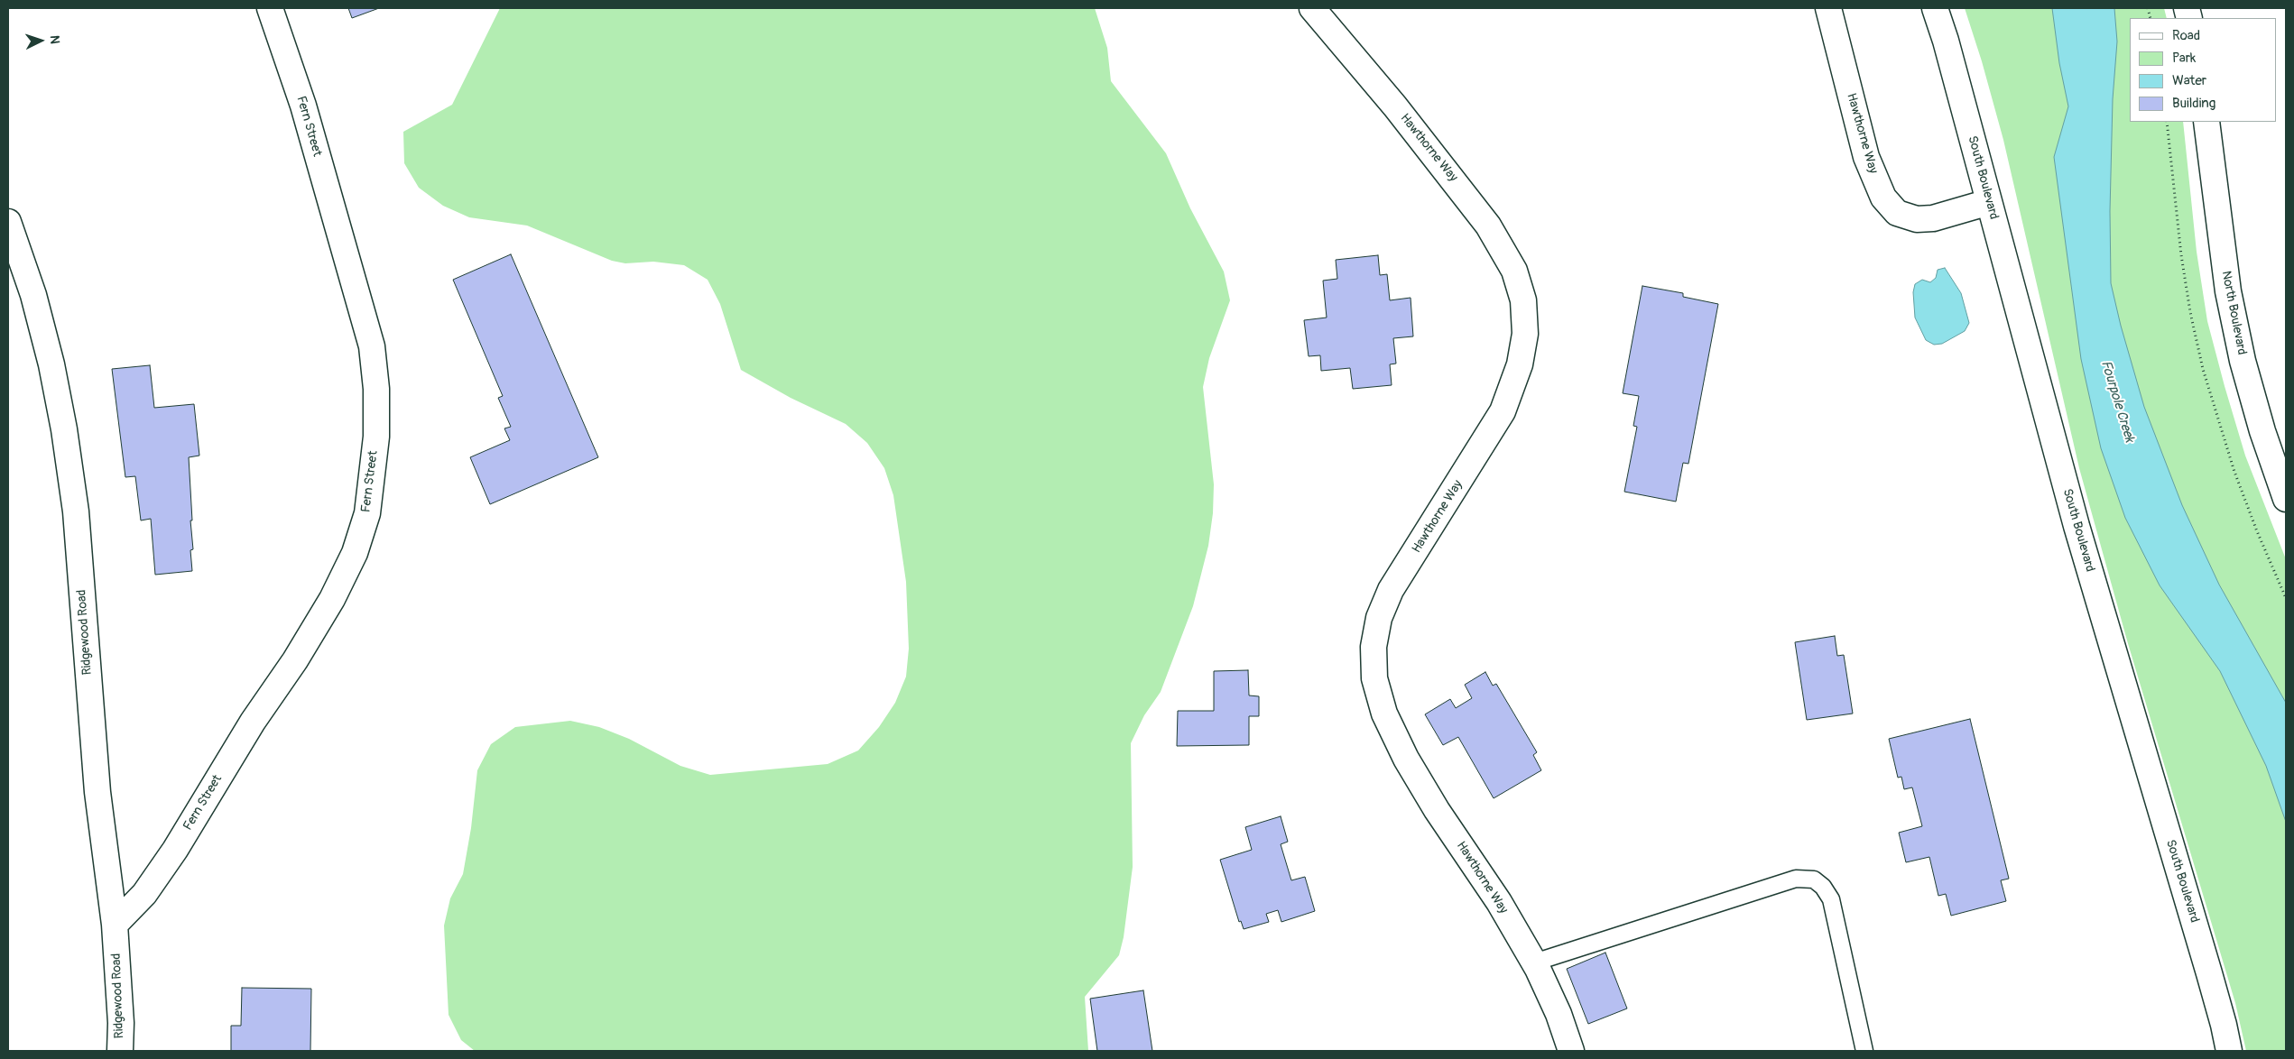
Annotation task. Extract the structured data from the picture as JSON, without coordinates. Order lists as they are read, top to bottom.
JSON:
{
  "streets": {
    "street": [
      "Fern Street",
      "Hawthorne Way",
      "South Boulevard",
      "North Boulevard",
      "Ridgewood Road"
    ]
  },
  "crossings": [
    ["Fern Street", "Ridgewood Road"],
    ["Hawthorne Way", "South Boulevard"]
  ],
  "water": ["Fourpole Creek"],
  "legend": [
    "Road",
    "Park",
    "Water",
    "Building"
  ],
  "north": "right"
}
